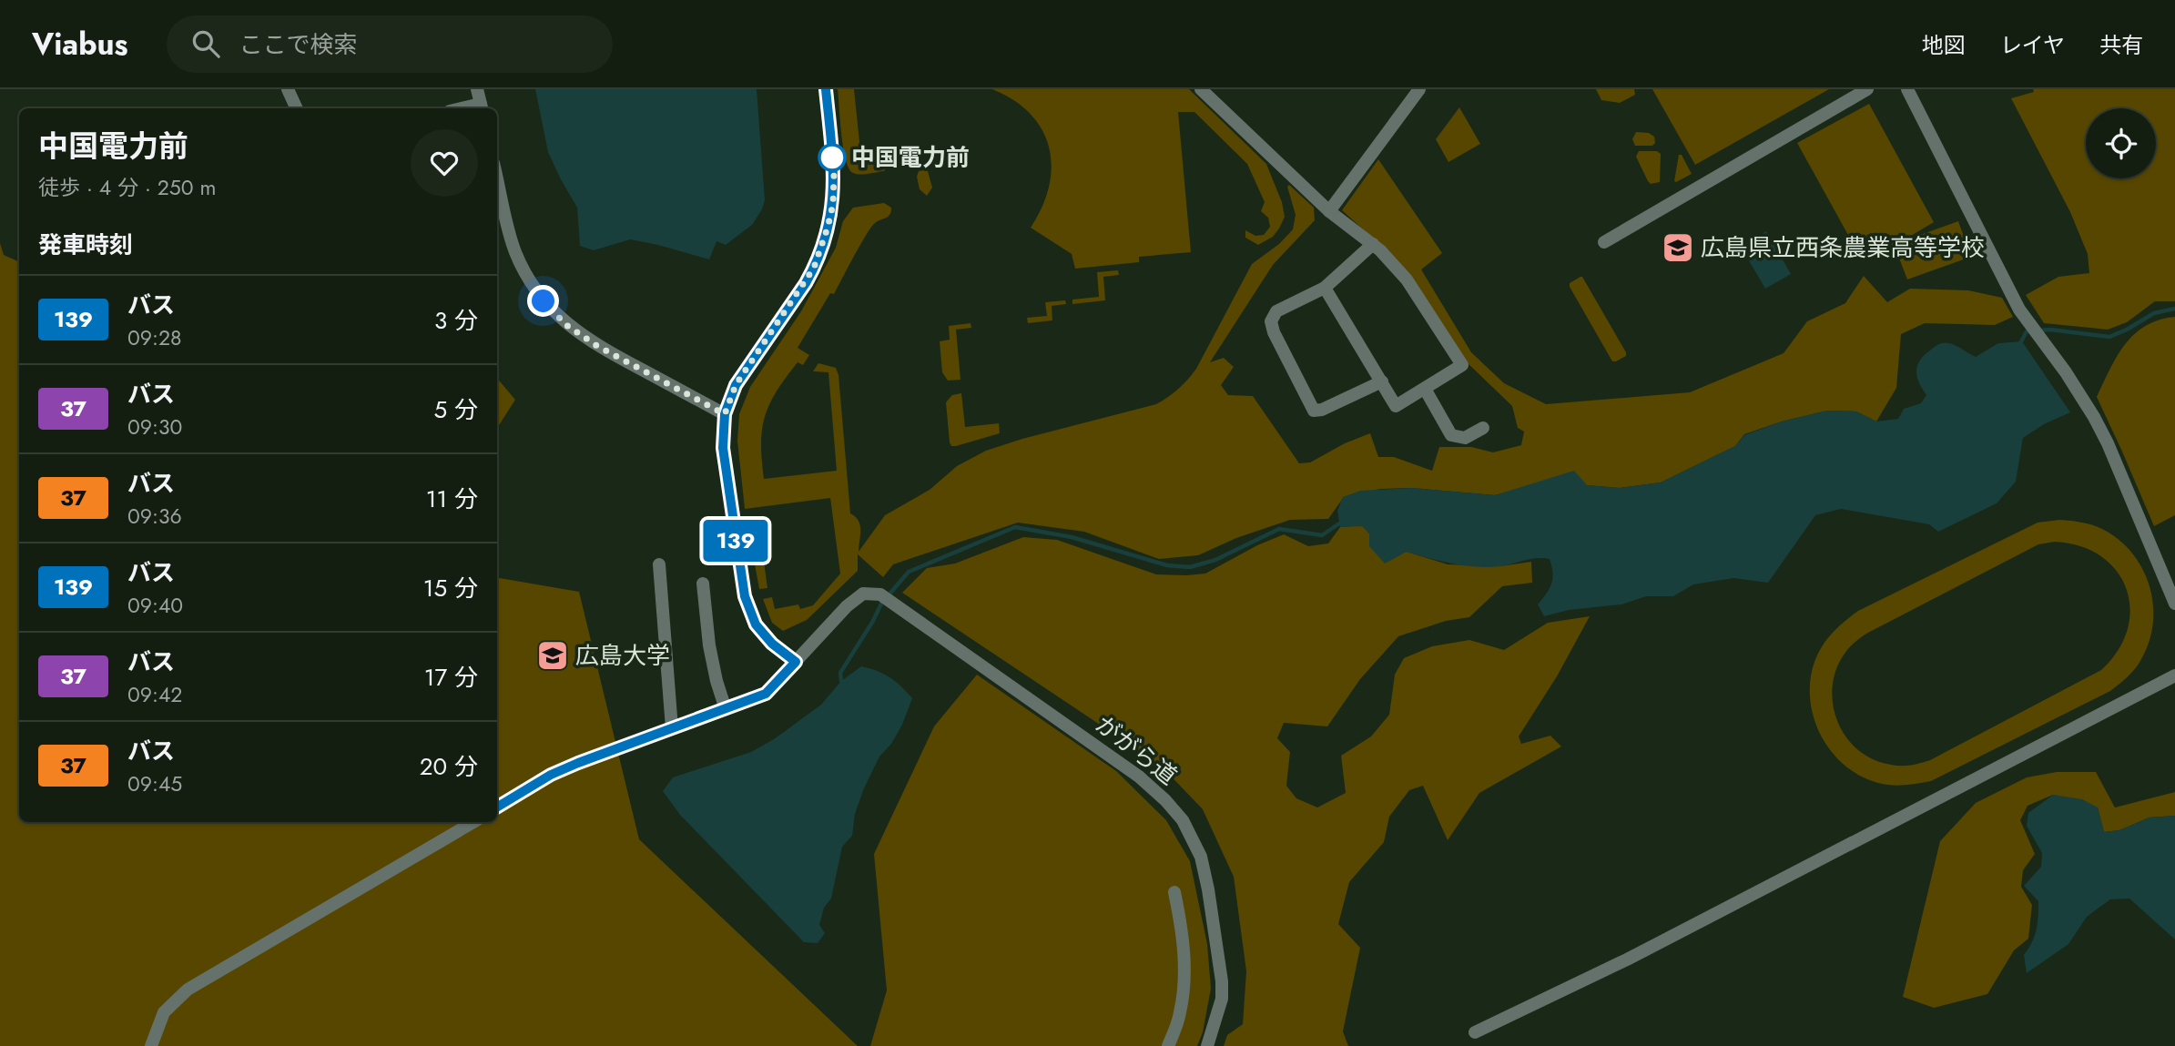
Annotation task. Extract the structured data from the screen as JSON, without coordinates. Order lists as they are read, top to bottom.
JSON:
{
  "streets": {
    "street": ["ががら道"]
  },
  "places": {
    "other": ["中国電力前"],
    "school or university": ["広島県立西条農業高等学校", "広島大学"]
  },
  "lines": ["bus line 139"],
  "page": {
    "header": "Viabus",
    "search": "ここで検索",
    "nav": ["地図", "レイヤ", "共有"],
    "on_map": "139",
    "heading": [
      ["中国電力前", "徒歩 · 4 分 · 250 m"],
      "発車時刻"
    ],
    "list": [
      {
        "mark": "139",
        "name": "バス",
        "note": "09:28",
        "value": "3 分"
      },
      {
        "mark": "37",
        "name": "バス",
        "note": "09:30",
        "value": "5 分"
      },
      {
        "mark": "37",
        "name": "バス",
        "note": "09:36",
        "value": "11 分"
      },
      {
        "mark": "139",
        "name": "バス",
        "note": "09:40",
        "value": "15 分"
      },
      {
        "mark": "37",
        "name": "バス",
        "note": "09:42",
        "value": "17 分"
      },
      {
        "mark": "37",
        "name": "バス",
        "note": "09:45",
        "value": "20 分"
      }
    ]
  }
}
